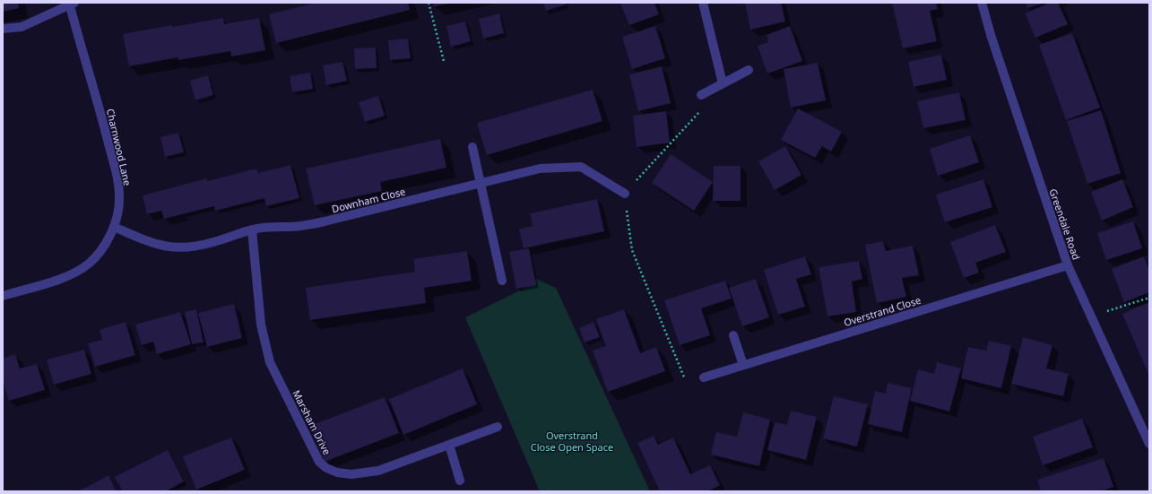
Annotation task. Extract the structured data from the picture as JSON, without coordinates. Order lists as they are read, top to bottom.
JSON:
{
  "streets": {
    "street": [
      "Charnwood Lane",
      "Downham Close",
      "Greendale Road",
      "Overstrand Close",
      "Marsham Drive"
    ]
  },
  "crossings": [
    ["Charnwood Lane", "Downham Close"],
    ["Downham Close", "Marsham Drive"],
    ["Greendale Road", "Overstrand Close"]
  ],
  "parks": ["Overstrand Close Open Space"]
}
